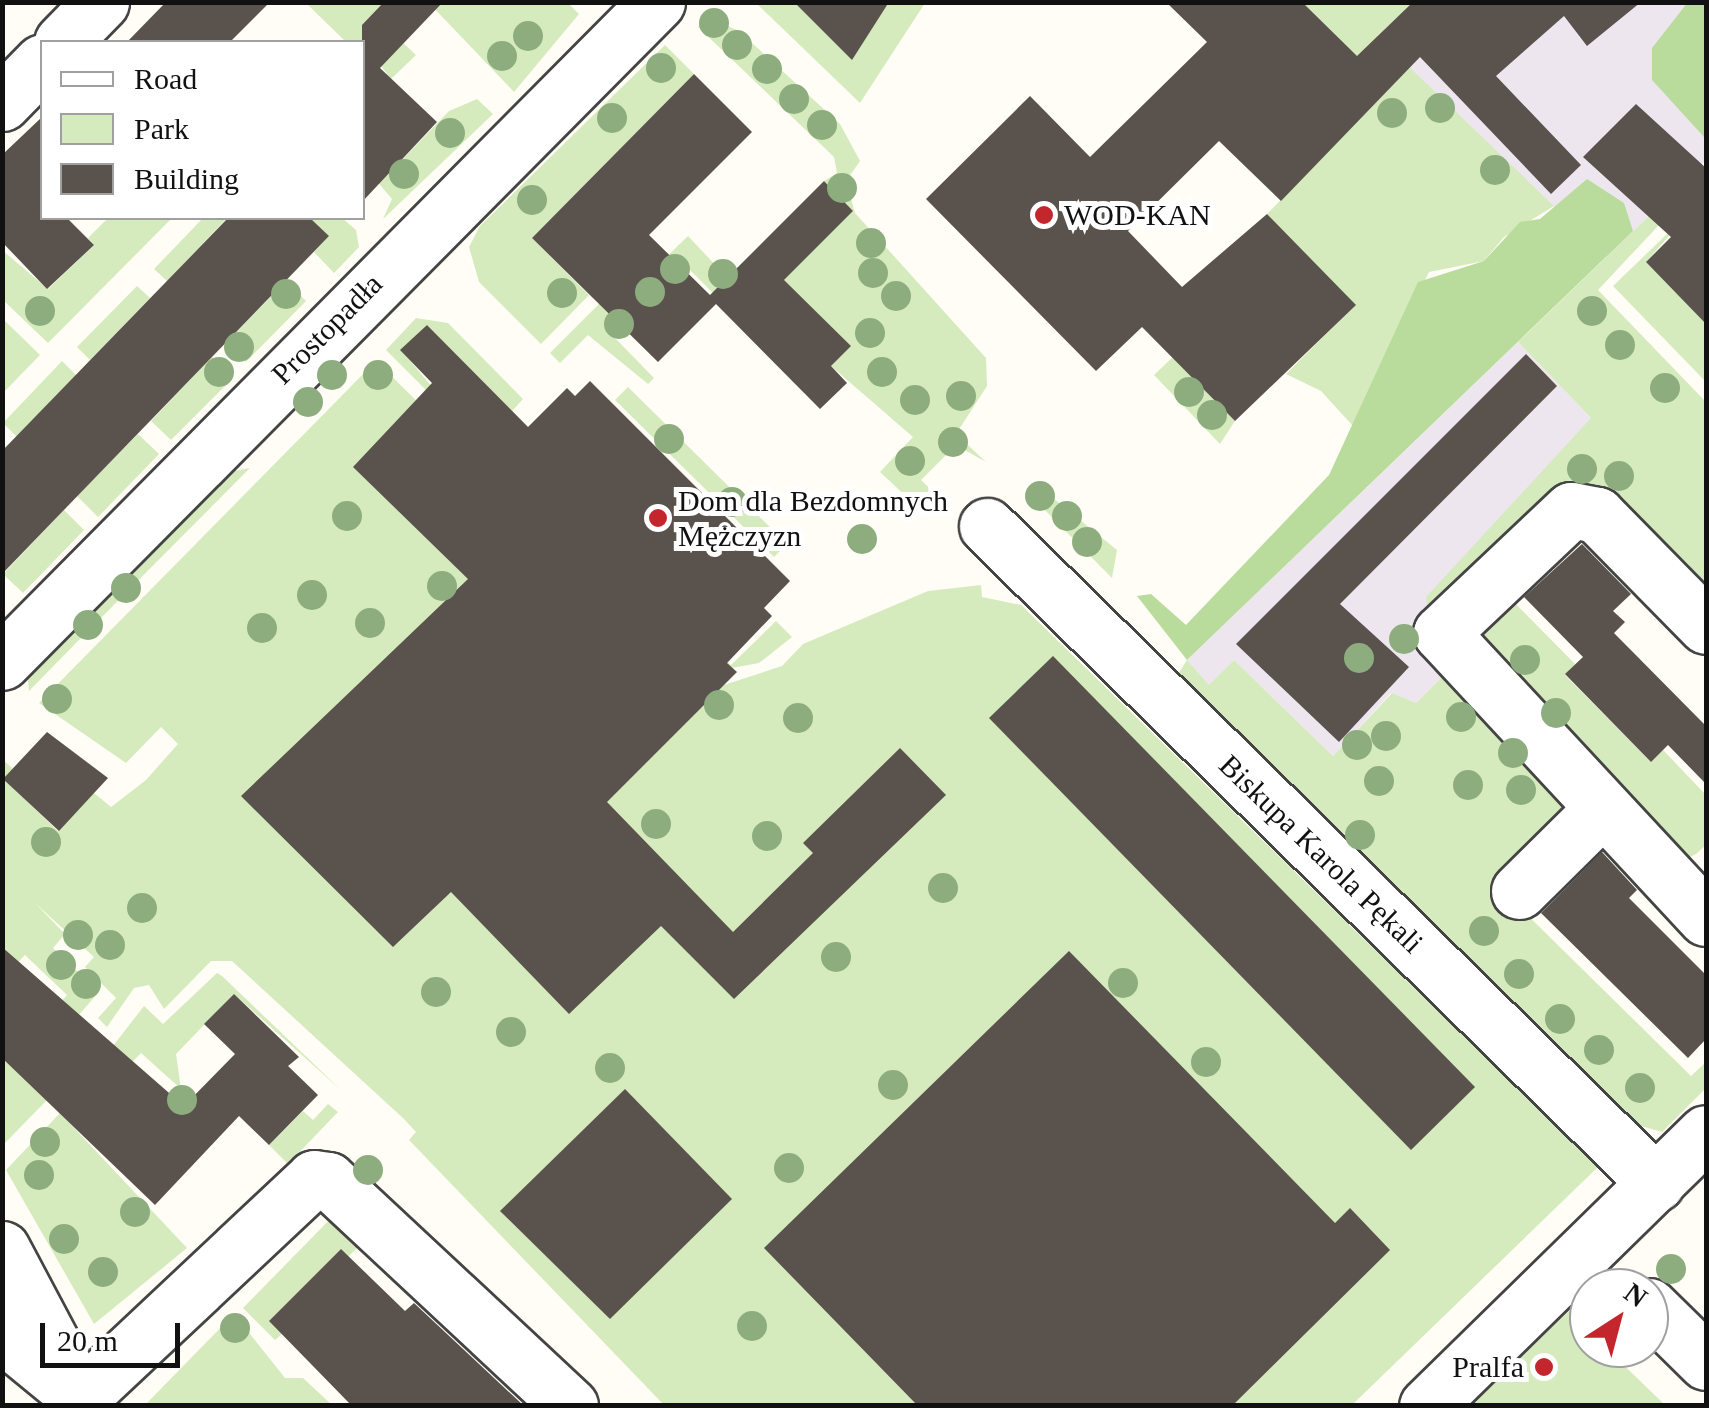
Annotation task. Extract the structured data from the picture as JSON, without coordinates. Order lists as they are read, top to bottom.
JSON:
{
  "streets": {
    "street": ["Prostopadła", "Biskupa Karola Pękali"]
  },
  "places": ["WOD-KAN", "Dom dla Bezdomnych Mężczyzn", "Pralfa"],
  "legend": ["Road", "Park", "Building"],
  "scale_bar": "20 m",
  "north": "top right"
}
